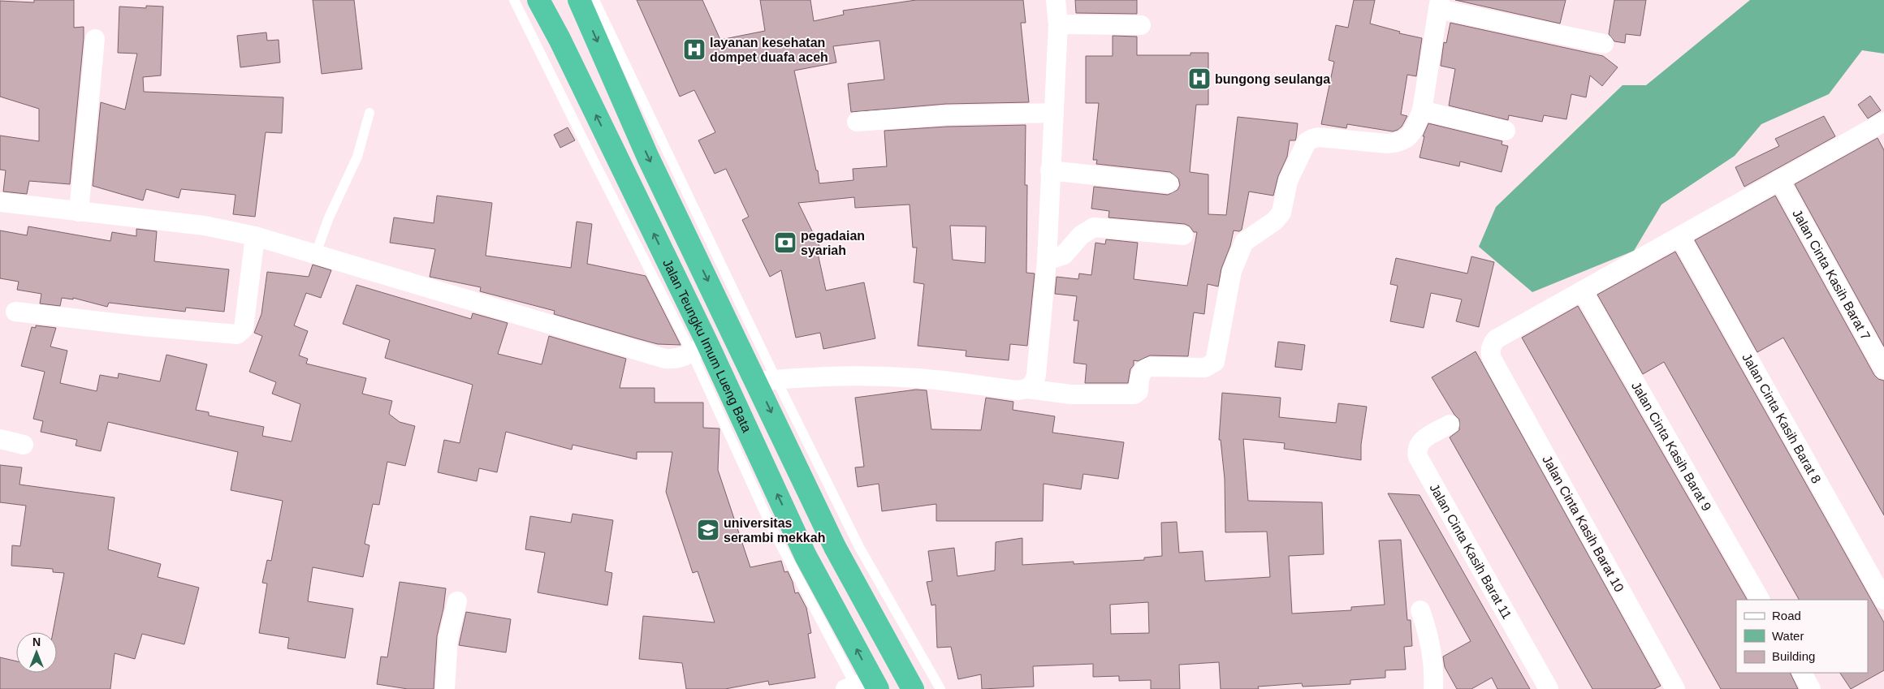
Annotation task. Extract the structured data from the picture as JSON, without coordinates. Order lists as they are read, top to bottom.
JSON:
{
  "streets": {
    "highway": ["Jalan Teungku Imum Lueng Bata"],
    "street": [
      "Jalan Cinta Kasih Barat 7",
      "Jalan Cinta Kasih Barat 8",
      "Jalan Cinta Kasih Barat 9",
      "Jalan Cinta Kasih Barat 10",
      "Jalan Cinta Kasih Barat 11"
    ]
  },
  "crossings": [
    ["Jalan Cinta Kasih Barat 9", "Jalan Cinta Kasih Barat 10"]
  ],
  "places": {
    "hospital": ["layanan kesehatan dompet duafa aceh", "bungong seulanga"],
    "bank": ["pegadaian syariah"],
    "school or university": ["universitas serambi mekkah"]
  },
  "legend": ["Road", "Water", "Building"],
  "north": "top"
}
